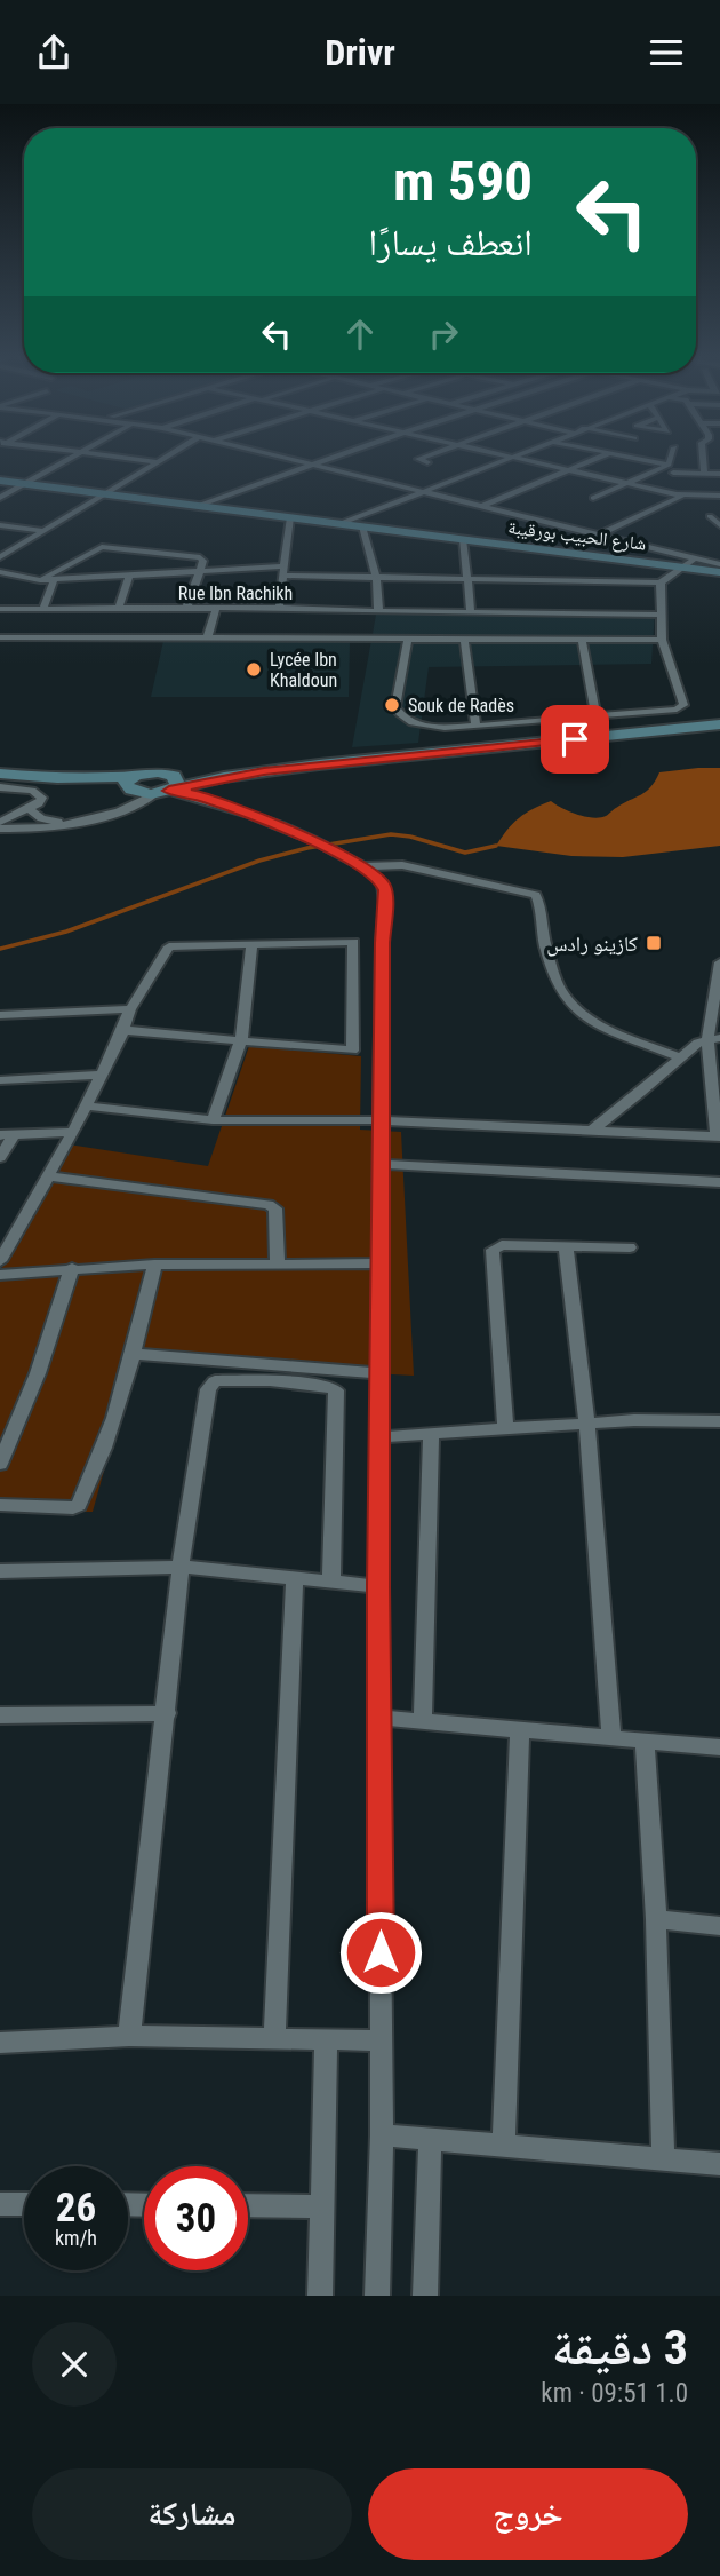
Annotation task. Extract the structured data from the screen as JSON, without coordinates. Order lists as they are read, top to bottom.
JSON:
{
  "streets": {
    "street": ["شارع الحبيب بورقيبة", "Rue Ibn Rachikh"]
  },
  "places": {
    "other": ["Lycée Ibn Khaldoun", "Souk de Radès"],
    "transit": ["كازينو رادس"]
  },
  "page": {
    "header": "Drivr",
    "turn": ["590 m", "انعطف يسارًا"],
    "speed": "26 km/h",
    "limit": "30",
    "heading": ["3 دقيقة", "1.0 km · 09:51"],
    "buttons": ["خروج", "مشاركة"]
  }
}
